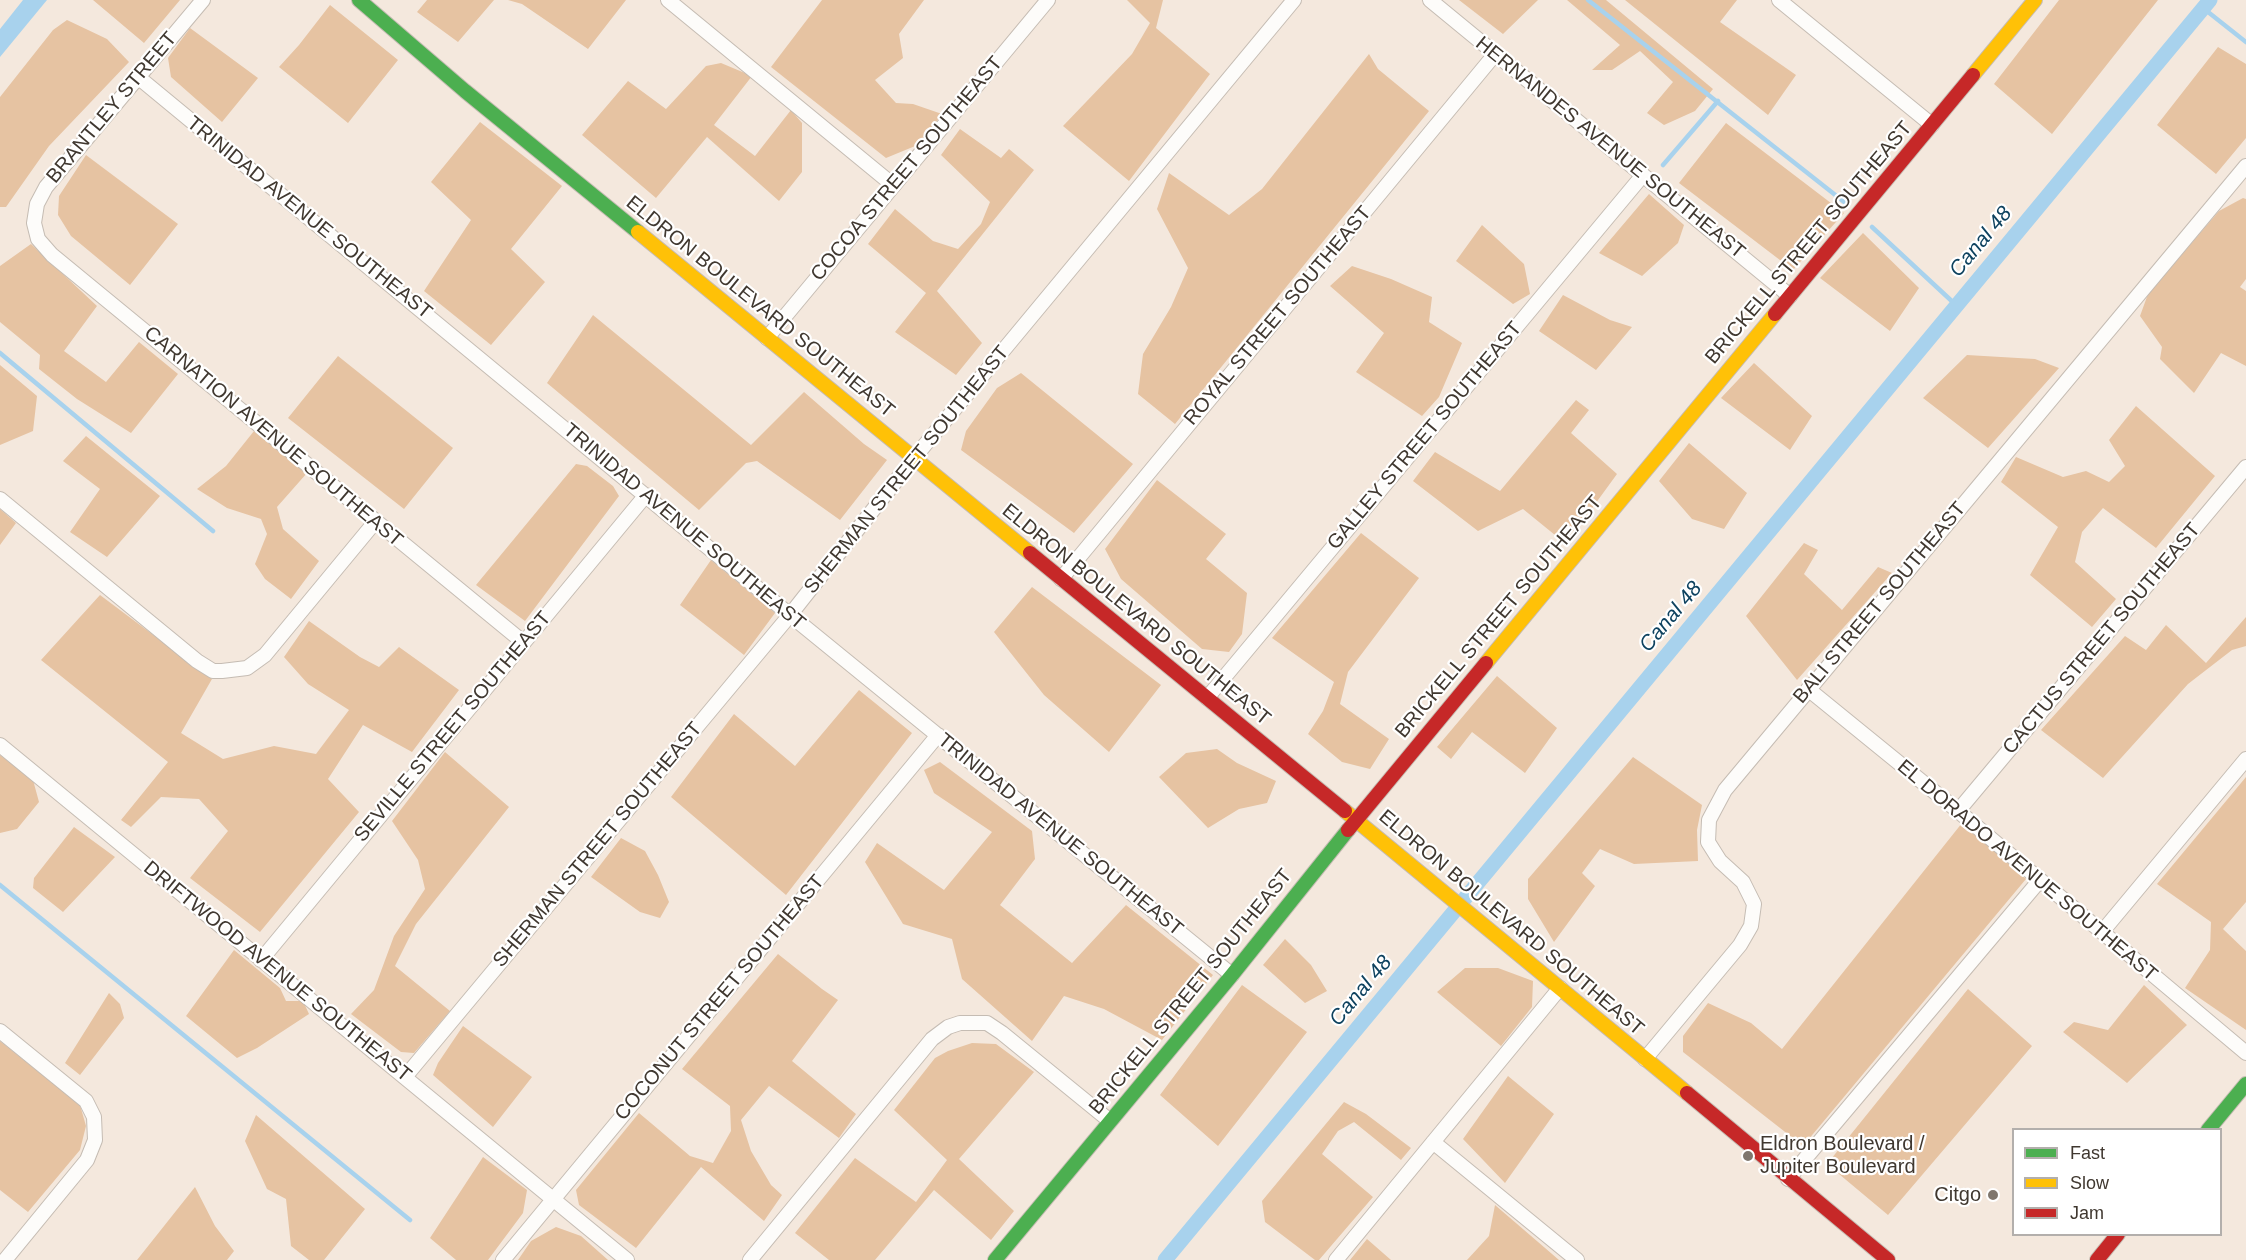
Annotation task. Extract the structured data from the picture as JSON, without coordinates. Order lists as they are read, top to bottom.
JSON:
{
  "streets": {
    "street": [
      "BRANTLEY STREET",
      "HERNANDES AVENUE SOUTHEAST",
      "COCOA STREET SOUTHEAST",
      "TRINIDAD AVENUE SOUTHEAST",
      "BRICKELL STREET SOUTHEAST",
      "ELDRON BOULEVARD SOUTHEAST",
      "ROYAL STREET SOUTHEAST",
      "GALLEY STREET SOUTHEAST",
      "CARNATION AVENUE SOUTHEAST",
      "SHERMAN STREET SOUTHEAST",
      "BALI STREET SOUTHEAST",
      "CACTUS STREET SOUTHEAST",
      "SEVILLE STREET SOUTHEAST",
      "EL DORADO AVENUE SOUTHEAST",
      "DRIFTWOOD AVENUE SOUTHEAST",
      "COCONUT STREET SOUTHEAST"
    ]
  },
  "crossings": [
    ["BRANTLEY STREET", "TRINIDAD AVENUE SOUTHEAST"],
    ["BRANTLEY STREET", "CARNATION AVENUE SOUTHEAST"],
    ["HERNANDES AVENUE SOUTHEAST", "BRICKELL STREET SOUTHEAST"],
    ["HERNANDES AVENUE SOUTHEAST", "ROYAL STREET SOUTHEAST"],
    ["HERNANDES AVENUE SOUTHEAST", "GALLEY STREET SOUTHEAST"],
    ["COCOA STREET SOUTHEAST", "ELDRON BOULEVARD SOUTHEAST"],
    ["TRINIDAD AVENUE SOUTHEAST", "BRICKELL STREET SOUTHEAST"],
    ["TRINIDAD AVENUE SOUTHEAST", "SHERMAN STREET SOUTHEAST"],
    ["TRINIDAD AVENUE SOUTHEAST", "SEVILLE STREET SOUTHEAST"],
    ["TRINIDAD AVENUE SOUTHEAST", "COCONUT STREET SOUTHEAST"],
    ["BRICKELL STREET SOUTHEAST", "ELDRON BOULEVARD SOUTHEAST"],
    ["ELDRON BOULEVARD SOUTHEAST", "ROYAL STREET SOUTHEAST"],
    ["ELDRON BOULEVARD SOUTHEAST", "GALLEY STREET SOUTHEAST"],
    ["ELDRON BOULEVARD SOUTHEAST", "SHERMAN STREET SOUTHEAST"],
    ["ELDRON BOULEVARD SOUTHEAST", "BALI STREET SOUTHEAST"],
    ["CARNATION AVENUE SOUTHEAST", "SEVILLE STREET SOUTHEAST"],
    ["SHERMAN STREET SOUTHEAST", "DRIFTWOOD AVENUE SOUTHEAST"],
    ["BALI STREET SOUTHEAST", "EL DORADO AVENUE SOUTHEAST"],
    ["CACTUS STREET SOUTHEAST", "EL DORADO AVENUE SOUTHEAST"],
    ["SEVILLE STREET SOUTHEAST", "DRIFTWOOD AVENUE SOUTHEAST"],
    ["DRIFTWOOD AVENUE SOUTHEAST", "COCONUT STREET SOUTHEAST"]
  ],
  "water": ["Canal 48"],
  "places": ["Eldron Boulevard / Jupiter Boulevard", "Citgo"],
  "legend": ["Fast", "Slow", "Jam"]
}
